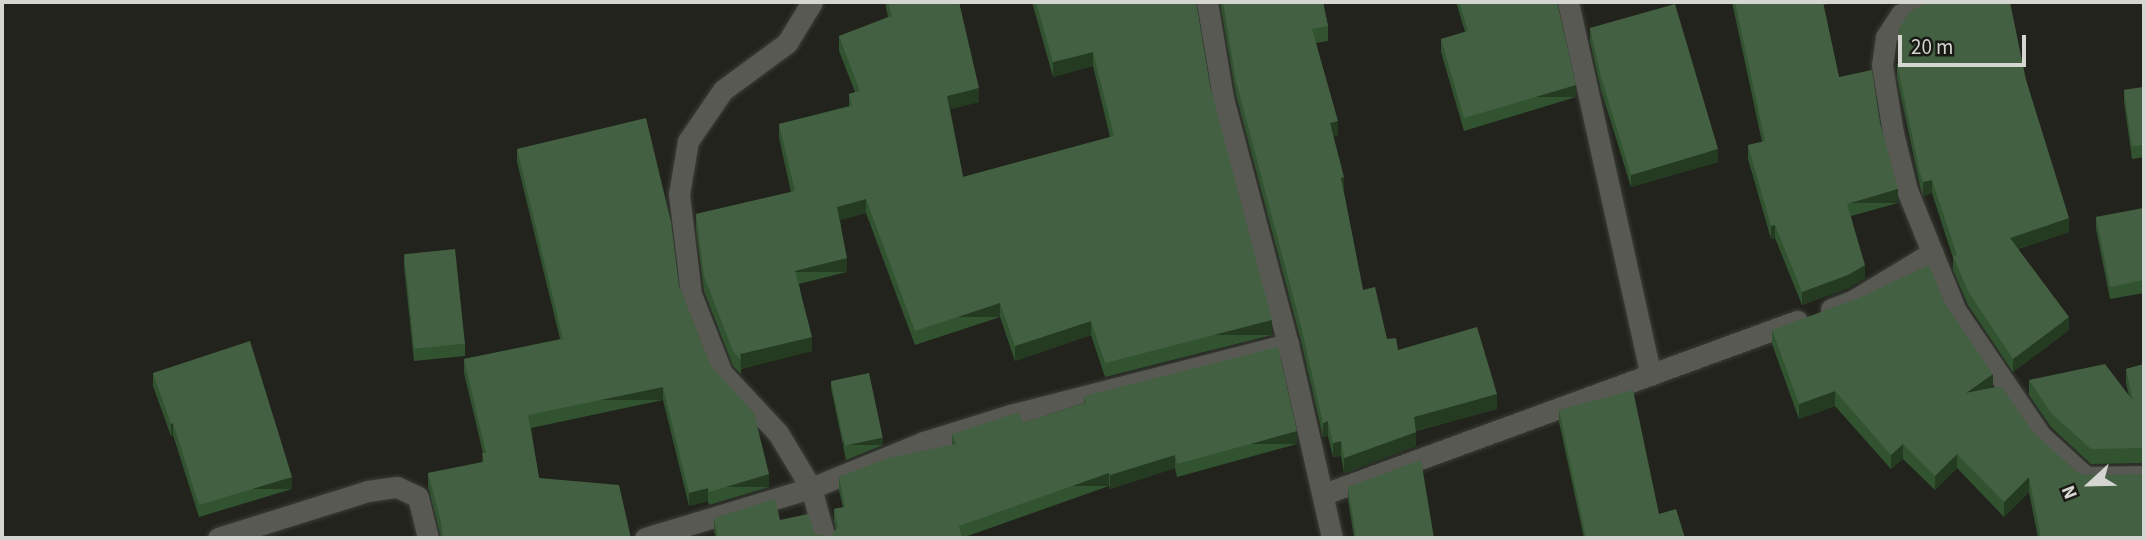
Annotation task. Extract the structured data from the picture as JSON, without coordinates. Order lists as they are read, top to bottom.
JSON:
{
  "scale_bar": "20 m",
  "north": "left"
}
